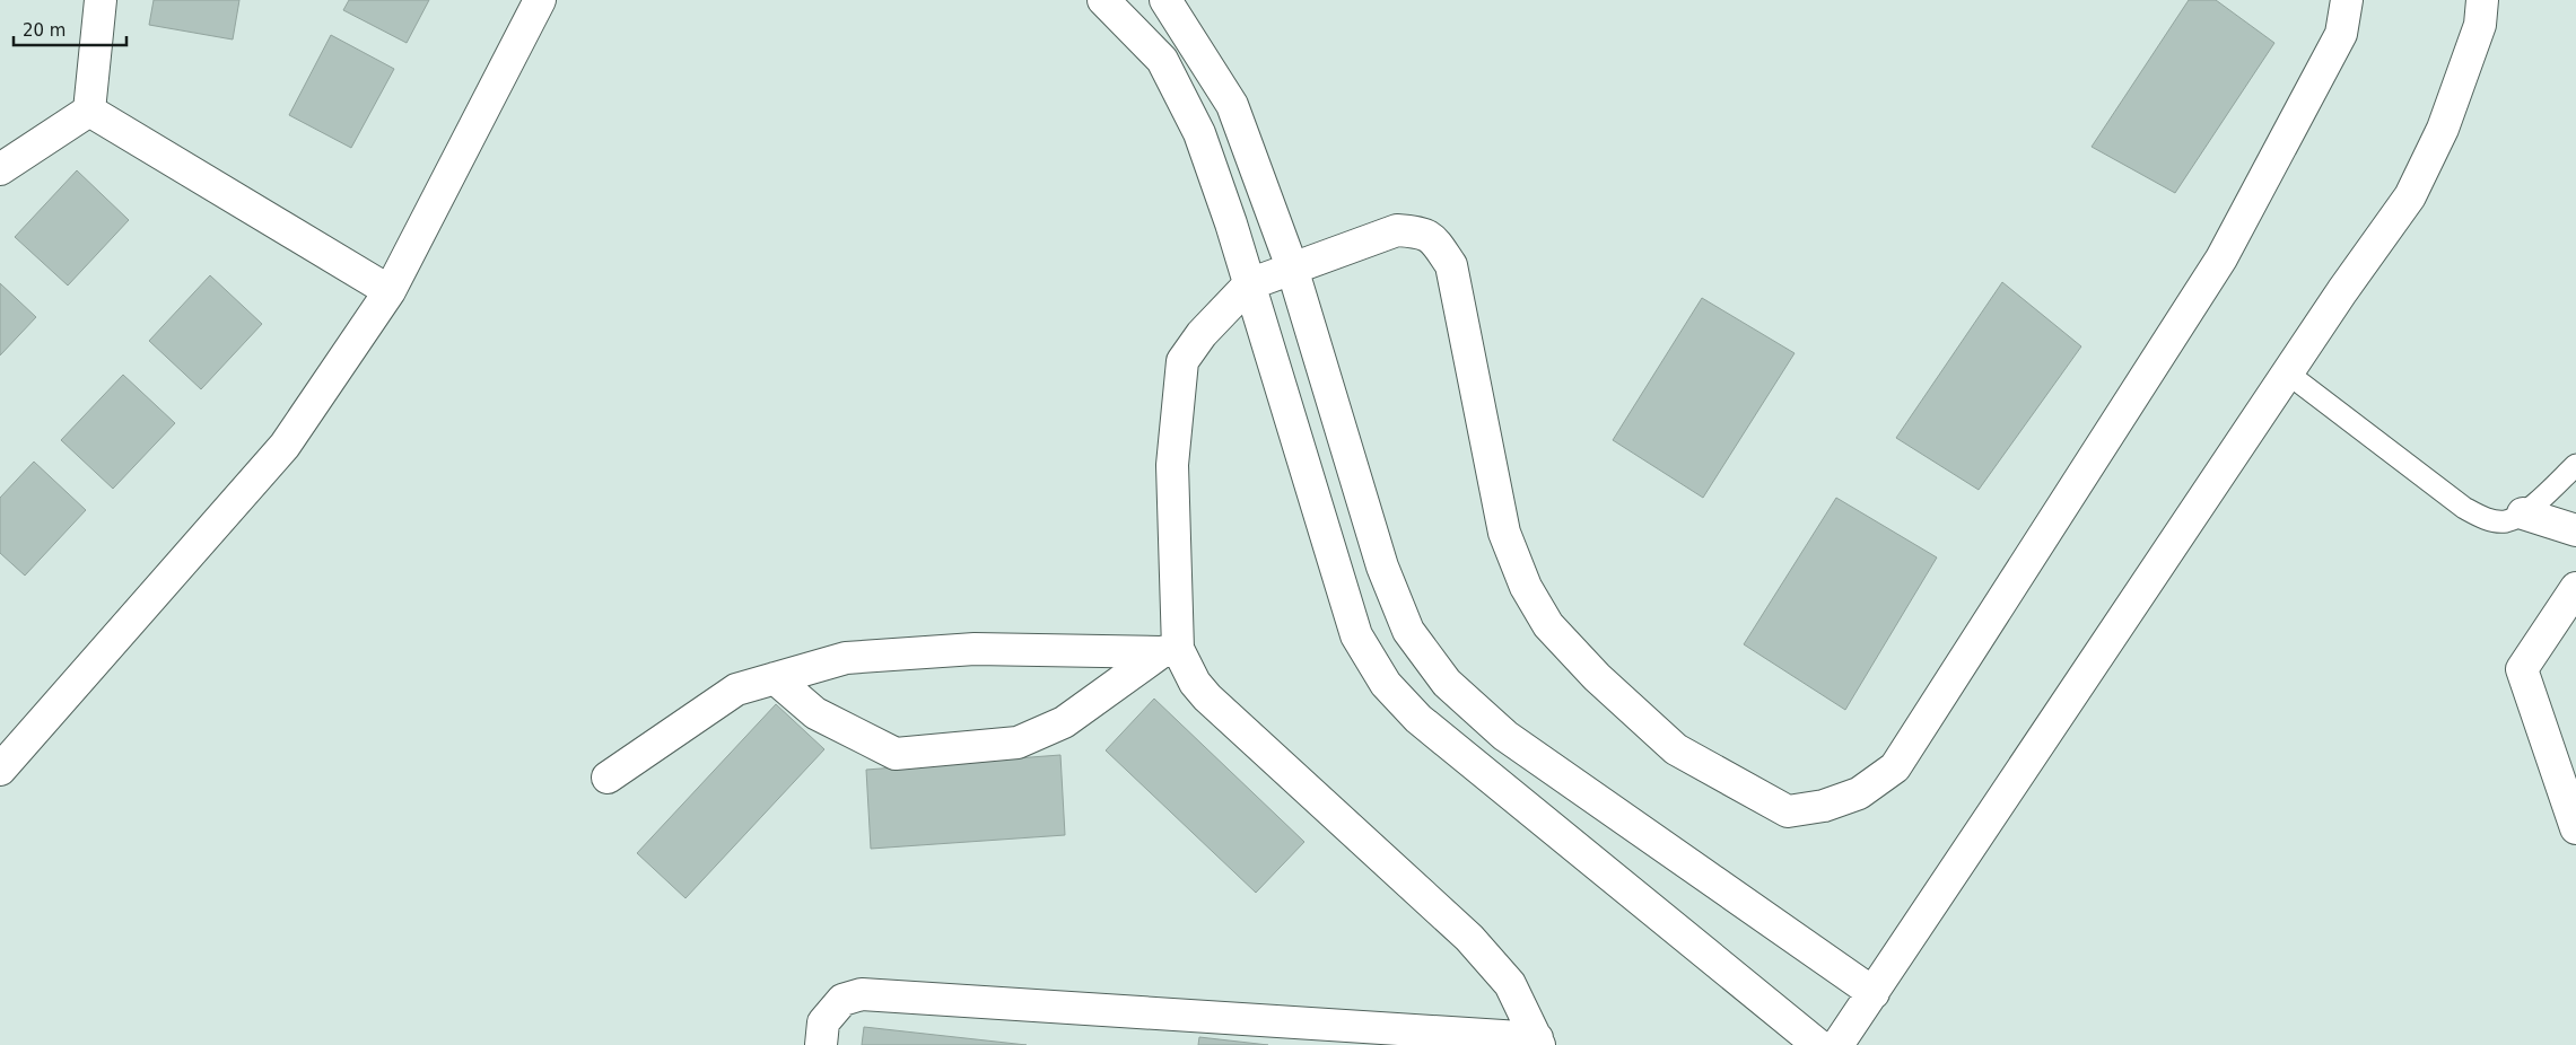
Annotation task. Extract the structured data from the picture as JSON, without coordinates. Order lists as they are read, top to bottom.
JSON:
{
  "scale_bar": "20 m"
}
